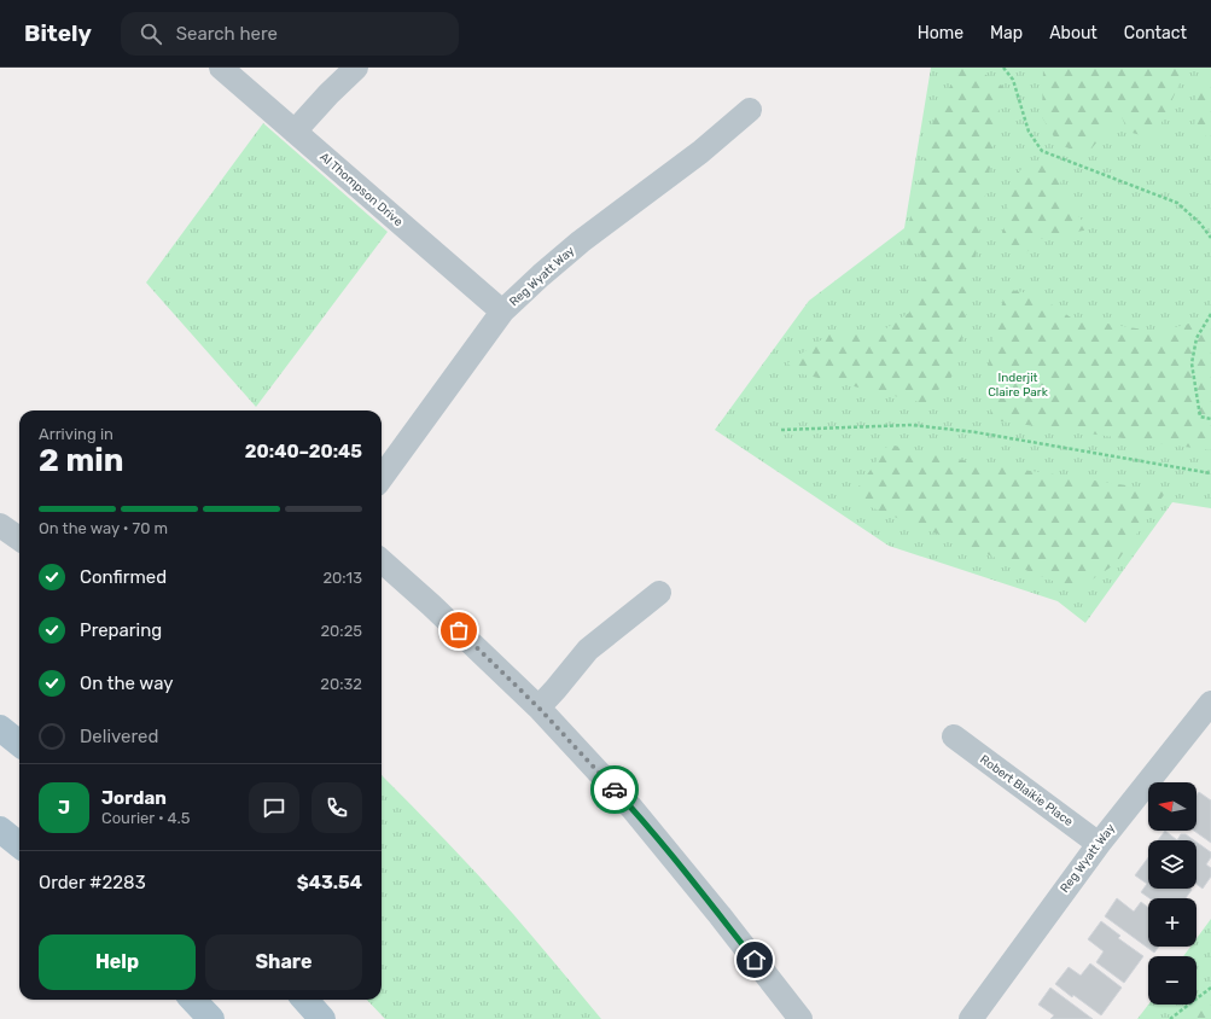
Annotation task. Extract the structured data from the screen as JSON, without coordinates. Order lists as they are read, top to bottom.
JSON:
{
  "streets": {
    "street": ["Al Thompson Drive", "Reg Wyatt Way", "Robert Blaikie Place"]
  },
  "crossings": [
    ["Al Thompson Drive", "Reg Wyatt Way"],
    ["Reg Wyatt Way", "Robert Blaikie Place"]
  ],
  "parks": ["Inderjit Claire Park"],
  "north": "left",
  "page": {
    "header": "Bitely",
    "search": "Search here",
    "nav": [
      "Home",
      "Map",
      "About",
      "Contact"
    ],
    "heading": ["2 min", "Arriving in", "20:40–20:45"],
    "panel": [
      "Jordan",
      "Courier · 4.5",
      "Order #2283",
      "$43.54"
    ],
    "bar": "On the way · 70 m",
    "list": [
      ["Confirmed", "20:13"],
      ["Preparing", "20:25"],
      ["On the way", "20:32"],
      "Delivered"
    ],
    "map_buttons": ["+", "−"],
    "round": "J",
    "buttons": ["Help", "Share"]
  }
}
